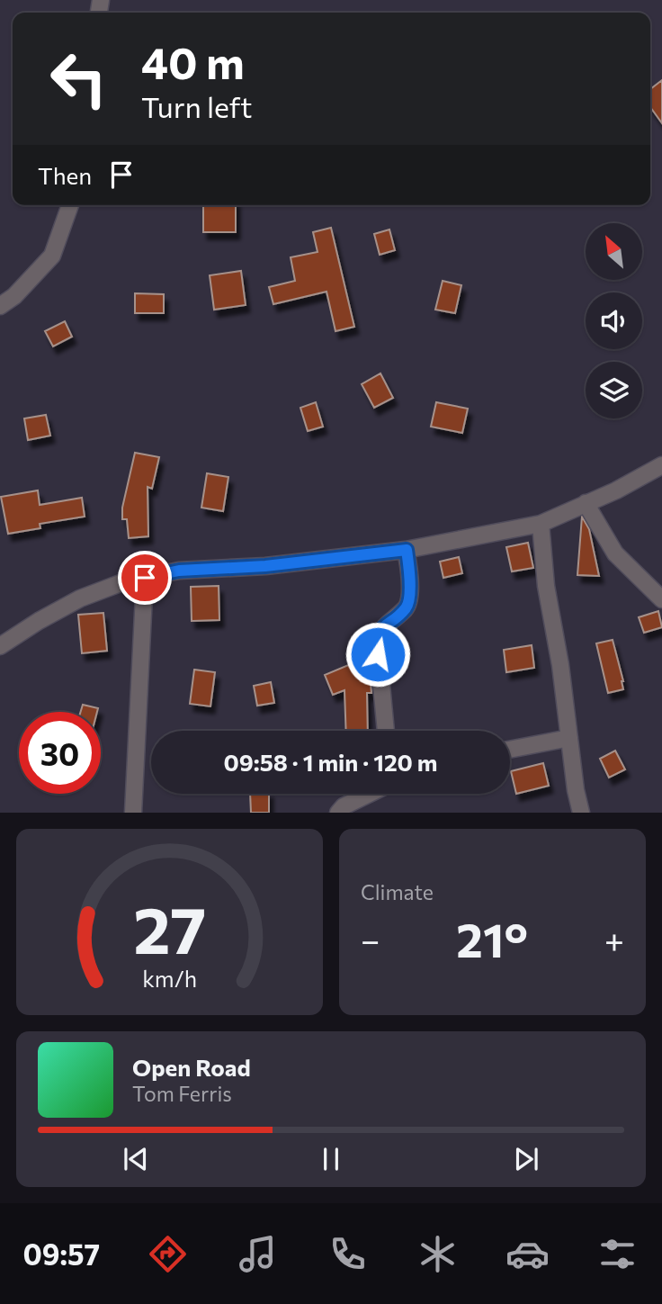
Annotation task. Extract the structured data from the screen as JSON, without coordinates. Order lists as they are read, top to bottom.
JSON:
{
  "north": "top left",
  "page": {
    "turn": ["40 m", "Turn left"],
    "then": "Then",
    "limit": "30",
    "trip": "09:58 · 1 min · 120 m",
    "tile": "Climate",
    "heat": ["−", "21°", "+"],
    "song": ["Open Road", "Tom Ferris"],
    "tabs": "09:57",
    "gauge": ["27", "km/h"]
  }
}
